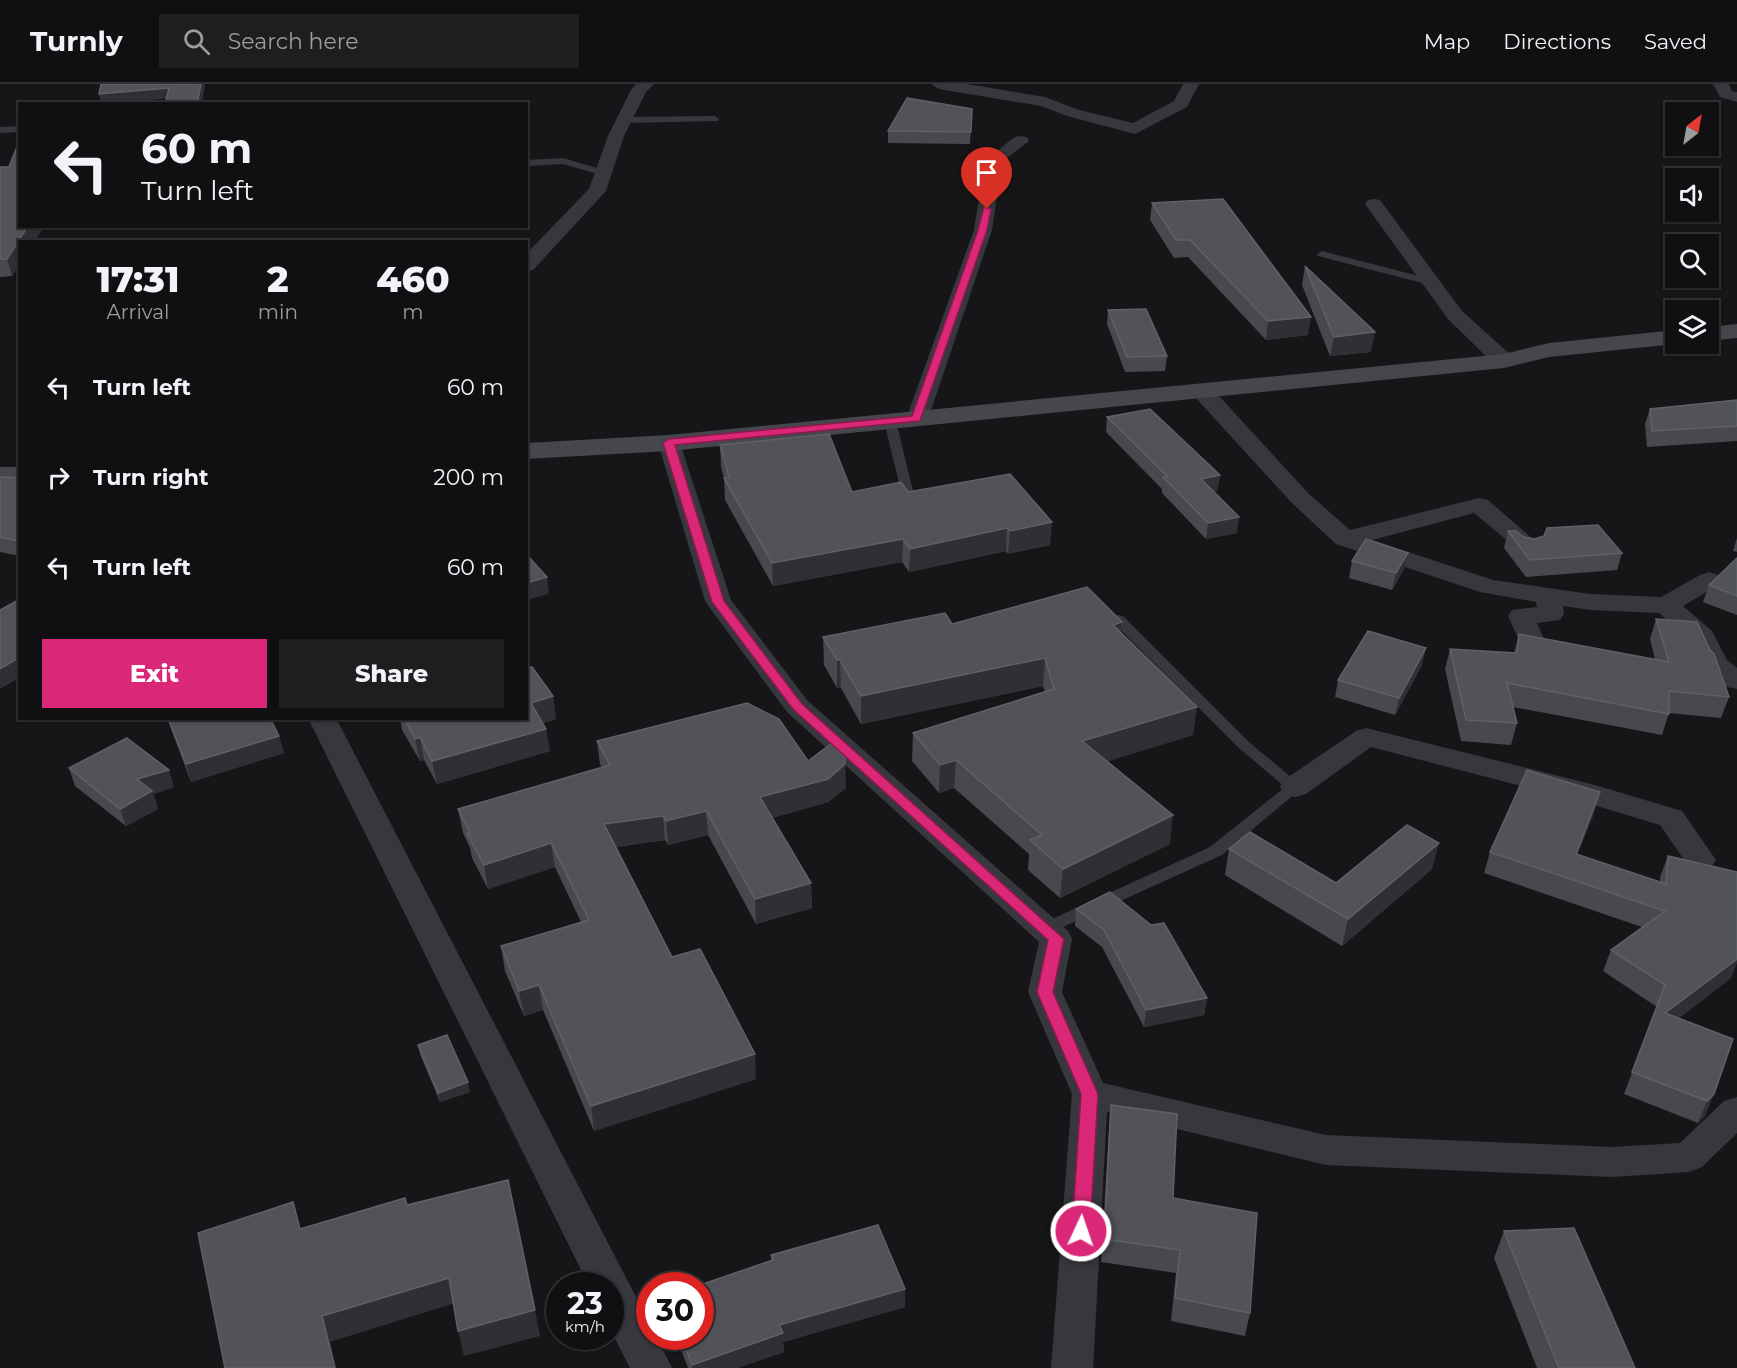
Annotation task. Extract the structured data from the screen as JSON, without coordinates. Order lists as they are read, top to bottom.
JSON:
{
  "north": "top right",
  "page": {
    "header": "Turnly",
    "search": "Search here",
    "nav": ["Map", "Directions", "Saved"],
    "turn": ["60 m", "Turn left"],
    "eta": [
      "17:31",
      "Arrival",
      "2",
      "min",
      "460",
      "m"
    ],
    "list": [
      {
        "name": "Turn left",
        "value": "60 m"
      },
      {
        "name": "Turn right",
        "value": "200 m"
      },
      {
        "name": "Turn left",
        "value": "60 m"
      }
    ],
    "buttons": ["Exit", "Share"],
    "speed": "23 km/h",
    "limit": "30"
  }
}
